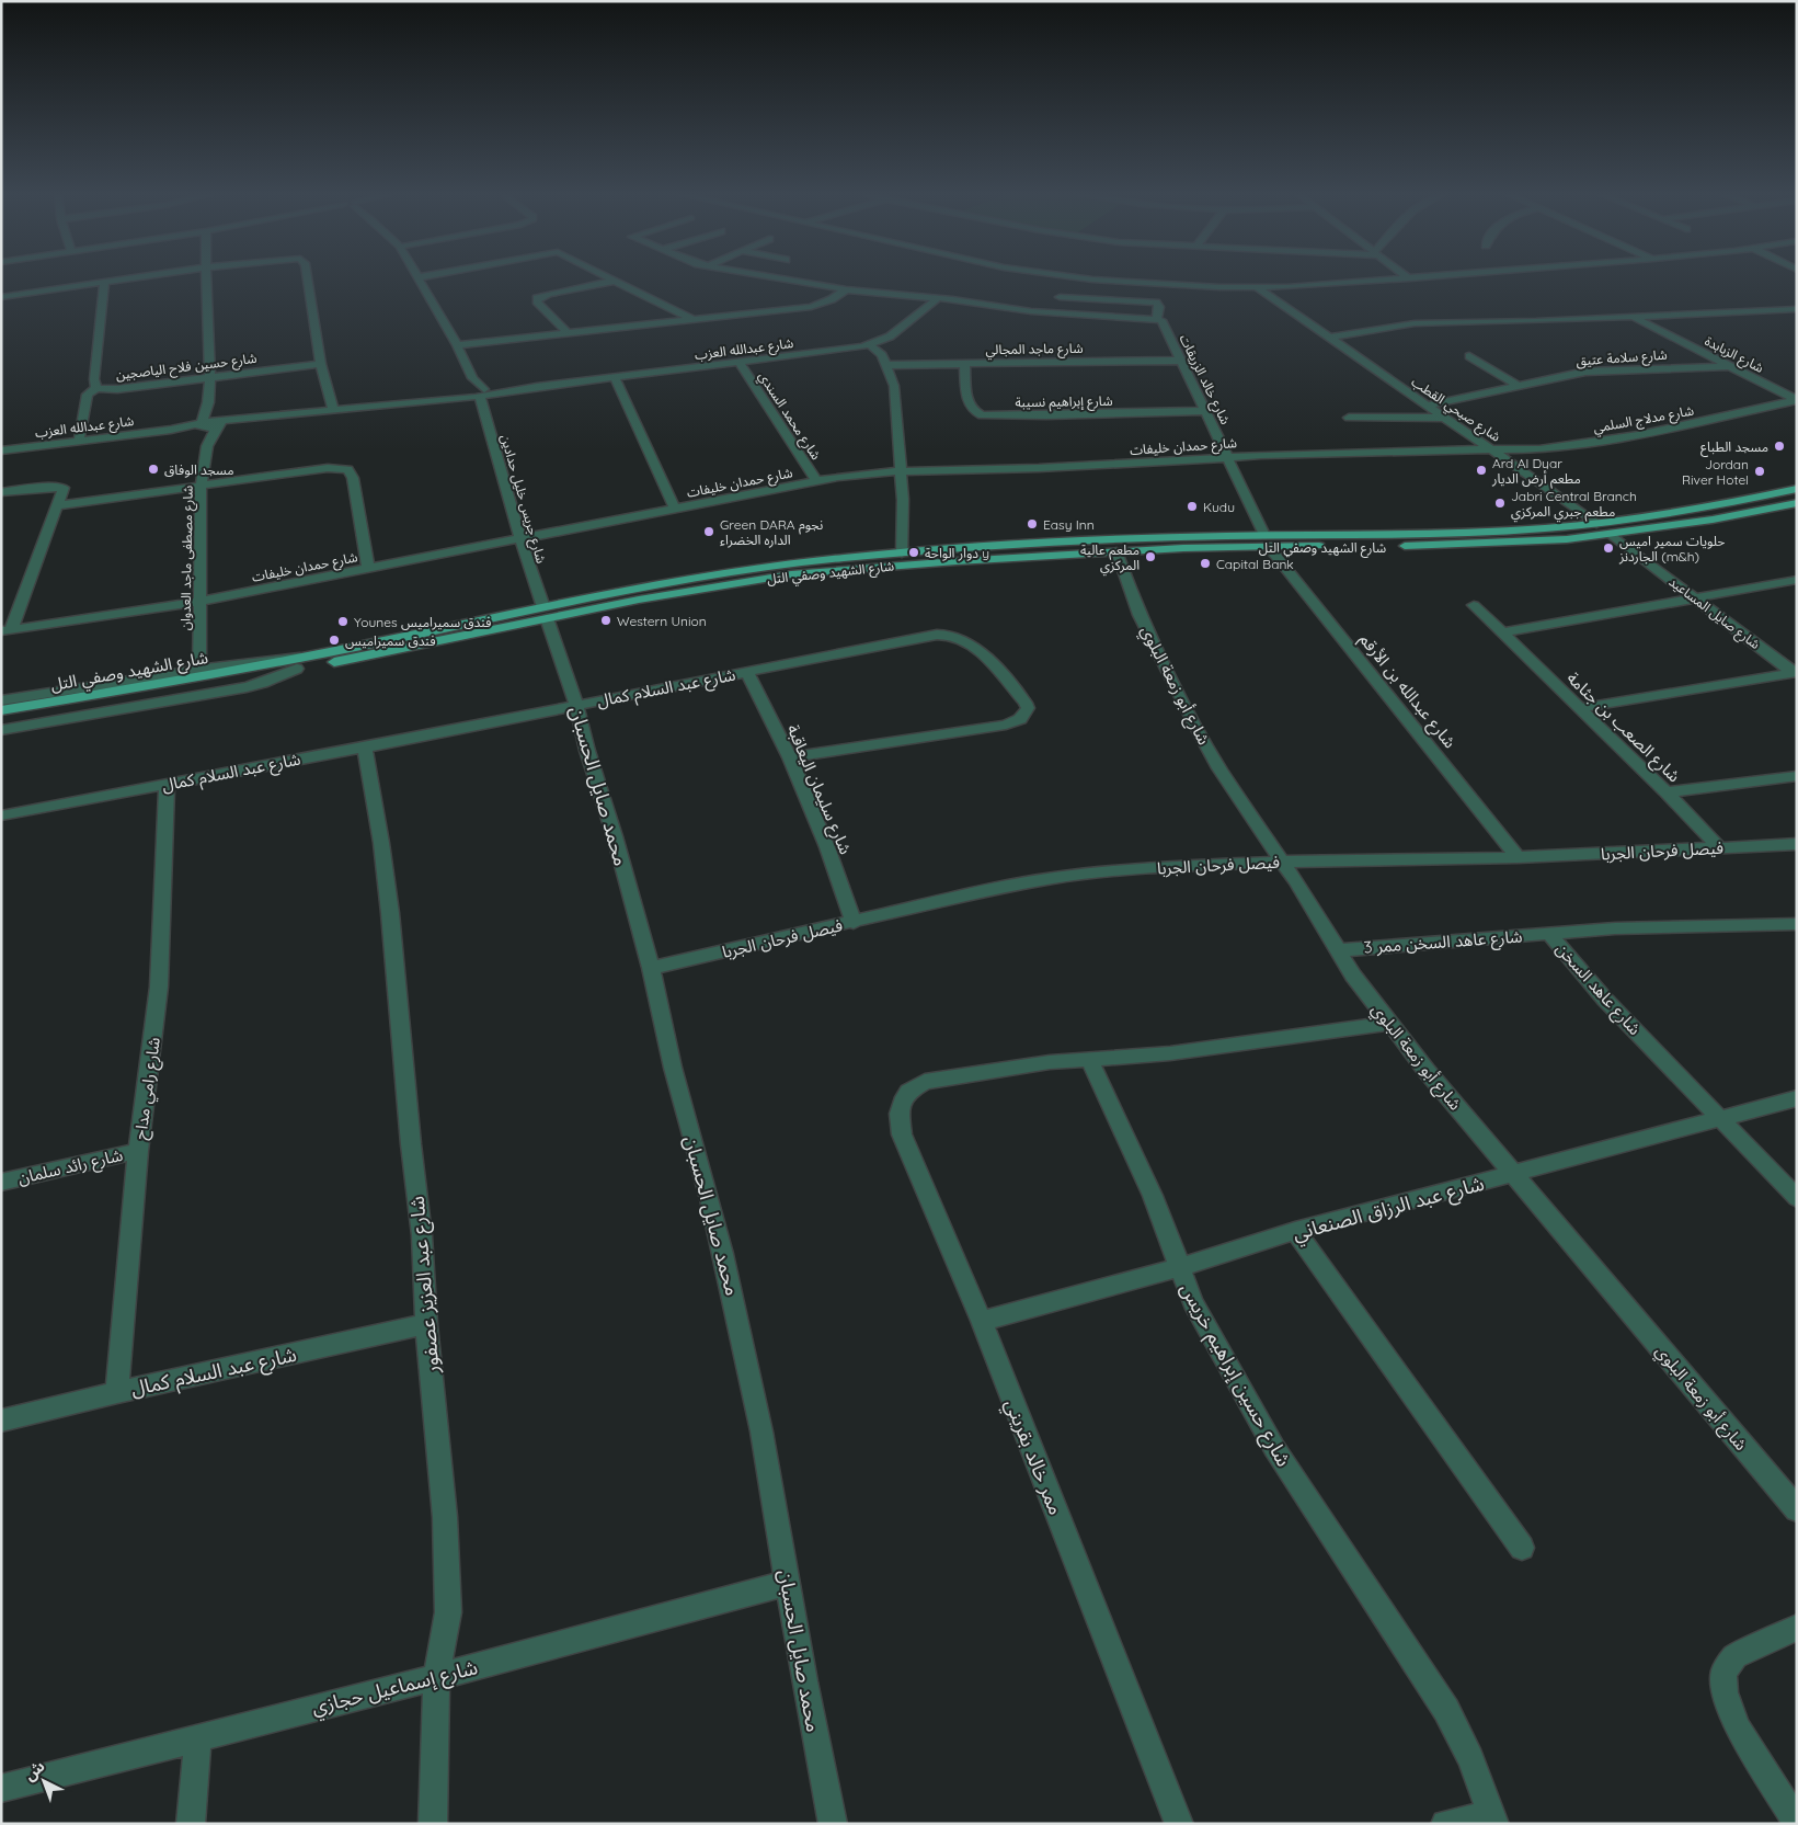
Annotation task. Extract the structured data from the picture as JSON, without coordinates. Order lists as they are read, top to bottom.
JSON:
{
  "streets": {
    "main road": ["شارع الشهيد وصفي التل"],
    "street": [
      "شارع عبدالله العزب",
      "شارع ماجد المجالي",
      "شارع الزبابدة",
      "شارع سلامة عتيق",
      "شارع حسين فلاح الياصجين",
      "شارع خالد الزريقات",
      "شارع إبراهيم نسيبة",
      "شارع صبحي القطب",
      "شارع محمد السندي",
      "شارع مدلاج السلمي",
      "شارع حمدان خليفات",
      "شارع جريس خليل حدادين",
      "شارع مصطفى ماجد العدوان",
      "شارع صايل المساعيد",
      "شارع أبو زمعة البلوي",
      "شارع عبد السلام كمال",
      "شارع عبدالله بن الأرقم",
      "شارع الصعب بن جثامة",
      "محمد صايل الحسبان",
      "شارع سليمان اليعاقبة",
      "فيصل فرحان الجربا",
      "شارع عاهد السخن ممر 3",
      "شارع عاهد السخن",
      "شارع رامي مداح",
      "شارع رائد سلمان",
      "شارع عبد الرزاق الصنعاني",
      "شارع عبد العزيز عصفور",
      "شارع حسين إبراهيم خريس",
      "ممر خالد بقريني",
      "شارع إسماعيل حجازي"
    ]
  },
  "crossings": [
    ["شارع عبدالله العزب", "شارع محمد السندي"],
    ["شارع عبدالله العزب", "شارع جريس خليل حدادين"],
    ["شارع عبدالله العزب", "شارع مصطفى ماجد العدوان"],
    ["شارع ماجد المجالي", "شارع خالد الزريقات"],
    ["شارع ماجد المجالي", "شارع إبراهيم نسيبة"],
    ["شارع الزبابدة", "شارع سلامة عتيق"],
    ["شارع الزبابدة", "شارع مدلاج السلمي"],
    ["شارع سلامة عتيق", "شارع صبحي القطب"],
    ["شارع خالد الزريقات", "شارع إبراهيم نسيبة"],
    ["شارع خالد الزريقات", "شارع حمدان خليفات"],
    ["شارع خالد الزريقات", "شارع الشهيد وصفي التل"],
    ["شارع خالد الزريقات", "شارع عبدالله بن الأرقم"],
    ["شارع صبحي القطب", "شارع مدلاج السلمي"],
    ["شارع صبحي القطب", "شارع حمدان خليفات"],
    ["شارع صبحي القطب", "شارع الشهيد وصفي التل"],
    ["شارع محمد السندي", "شارع حمدان خليفات"],
    ["شارع مدلاج السلمي", "شارع حمدان خليفات"],
    ["شارع حمدان خليفات", "شارع جريس خليل حدادين"],
    ["شارع حمدان خليفات", "شارع مصطفى ماجد العدوان"],
    ["شارع جريس خليل حدادين", "شارع الشهيد وصفي التل"],
    ["شارع جريس خليل حدادين", "محمد صايل الحسبان"],
    ["شارع الشهيد وصفي التل", "شارع صايل المساعيد"],
    ["شارع الشهيد وصفي التل", "شارع أبو زمعة البلوي"],
    ["شارع الشهيد وصفي التل", "شارع عبدالله بن الأرقم"],
    ["شارع الشهيد وصفي التل", "محمد صايل الحسبان"],
    ["شارع أبو زمعة البلوي", "فيصل فرحان الجربا"],
    ["شارع أبو زمعة البلوي", "شارع عاهد السخن ممر 3"],
    ["شارع أبو زمعة البلوي", "شارع عبد الرزاق الصنعاني"],
    ["شارع عبد السلام كمال", "محمد صايل الحسبان"],
    ["شارع عبد السلام كمال", "شارع سليمان اليعاقبة"],
    ["شارع عبد السلام كمال", "شارع رامي مداح"],
    ["شارع عبد السلام كمال", "شارع عبد العزيز عصفور"],
    ["شارع عبدالله بن الأرقم", "فيصل فرحان الجربا"],
    ["شارع الصعب بن جثامة", "فيصل فرحان الجربا"],
    ["محمد صايل الحسبان", "فيصل فرحان الجربا"],
    ["محمد صايل الحسبان", "شارع إسماعيل حجازي"],
    ["شارع سليمان اليعاقبة", "فيصل فرحان الجربا"],
    ["شارع عاهد السخن ممر 3", "شارع عاهد السخن"],
    ["شارع عاهد السخن", "شارع عبد الرزاق الصنعاني"],
    ["شارع رامي مداح", "شارع رائد سلمان"],
    ["شارع عبد الرزاق الصنعاني", "شارع حسين إبراهيم خريس"],
    ["شارع عبد الرزاق الصنعاني", "ممر خالد بقريني"],
    ["شارع عبد العزيز عصفور", "شارع إسماعيل حجازي"],
    ["شارع حسين إبراهيم خريس", "ممر خالد بقريني"]
  ],
  "places": [
    "مسجد الطباع",
    "مسجد الوفاق",
    "Ard Al Dyar مطعم أرض الديار",
    "Jordan River Hotel",
    "Jabri Central Branch مطعم جبري المركزي",
    "Kudu",
    "Easy Inn",
    "Green DARA نجوم الداره الخضراء",
    "حلويات سمير اميس الجاردنز (m&h)",
    "دوار الواحة y",
    "مطعم عالية المركزي",
    "Capital Bank",
    "Western Union",
    "Younes فندق سميراميس",
    "فندق سميراميس"
  ],
  "north": "top left"
}
